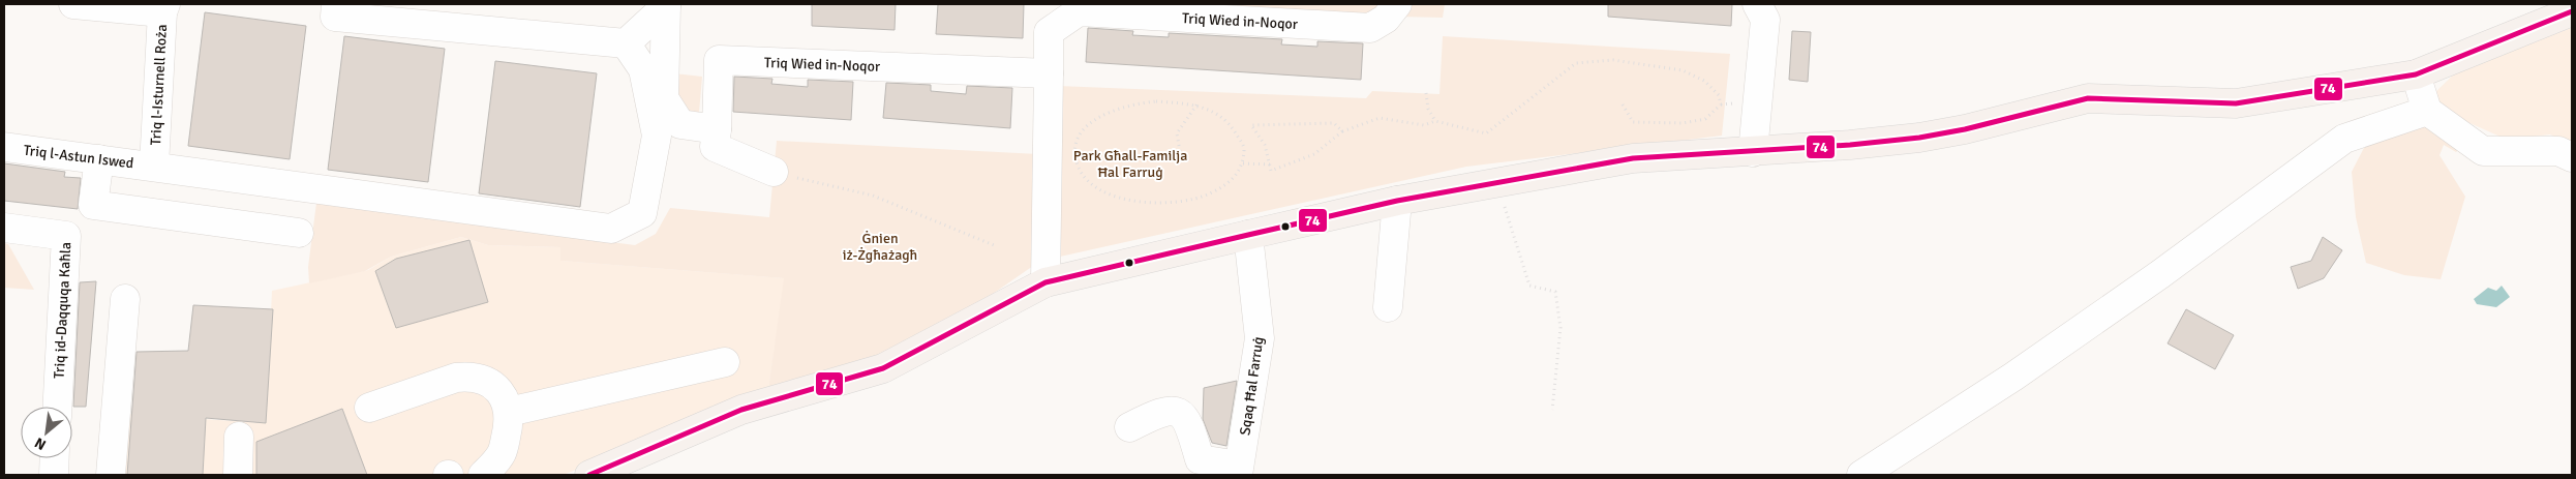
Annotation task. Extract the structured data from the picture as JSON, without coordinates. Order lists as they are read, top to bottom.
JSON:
{
  "streets": {
    "street": [
      "Triq Wied in-Noqor",
      "Triq l-Isturnell Roża",
      "Triq l-Astun Iswed",
      "Triq id-Daqquqa Kaħla",
      "Sqaq Ħal Farruġ"
    ]
  },
  "crossings": [
    ["Triq l-Isturnell Roża", "Triq l-Astun Iswed"]
  ],
  "parks": ["Park Għall-Familja Ħal Farruġ", "Ġnien iż-Żgħażagħ"],
  "lines": ["transit line 74"],
  "north": "bottom left"
}
